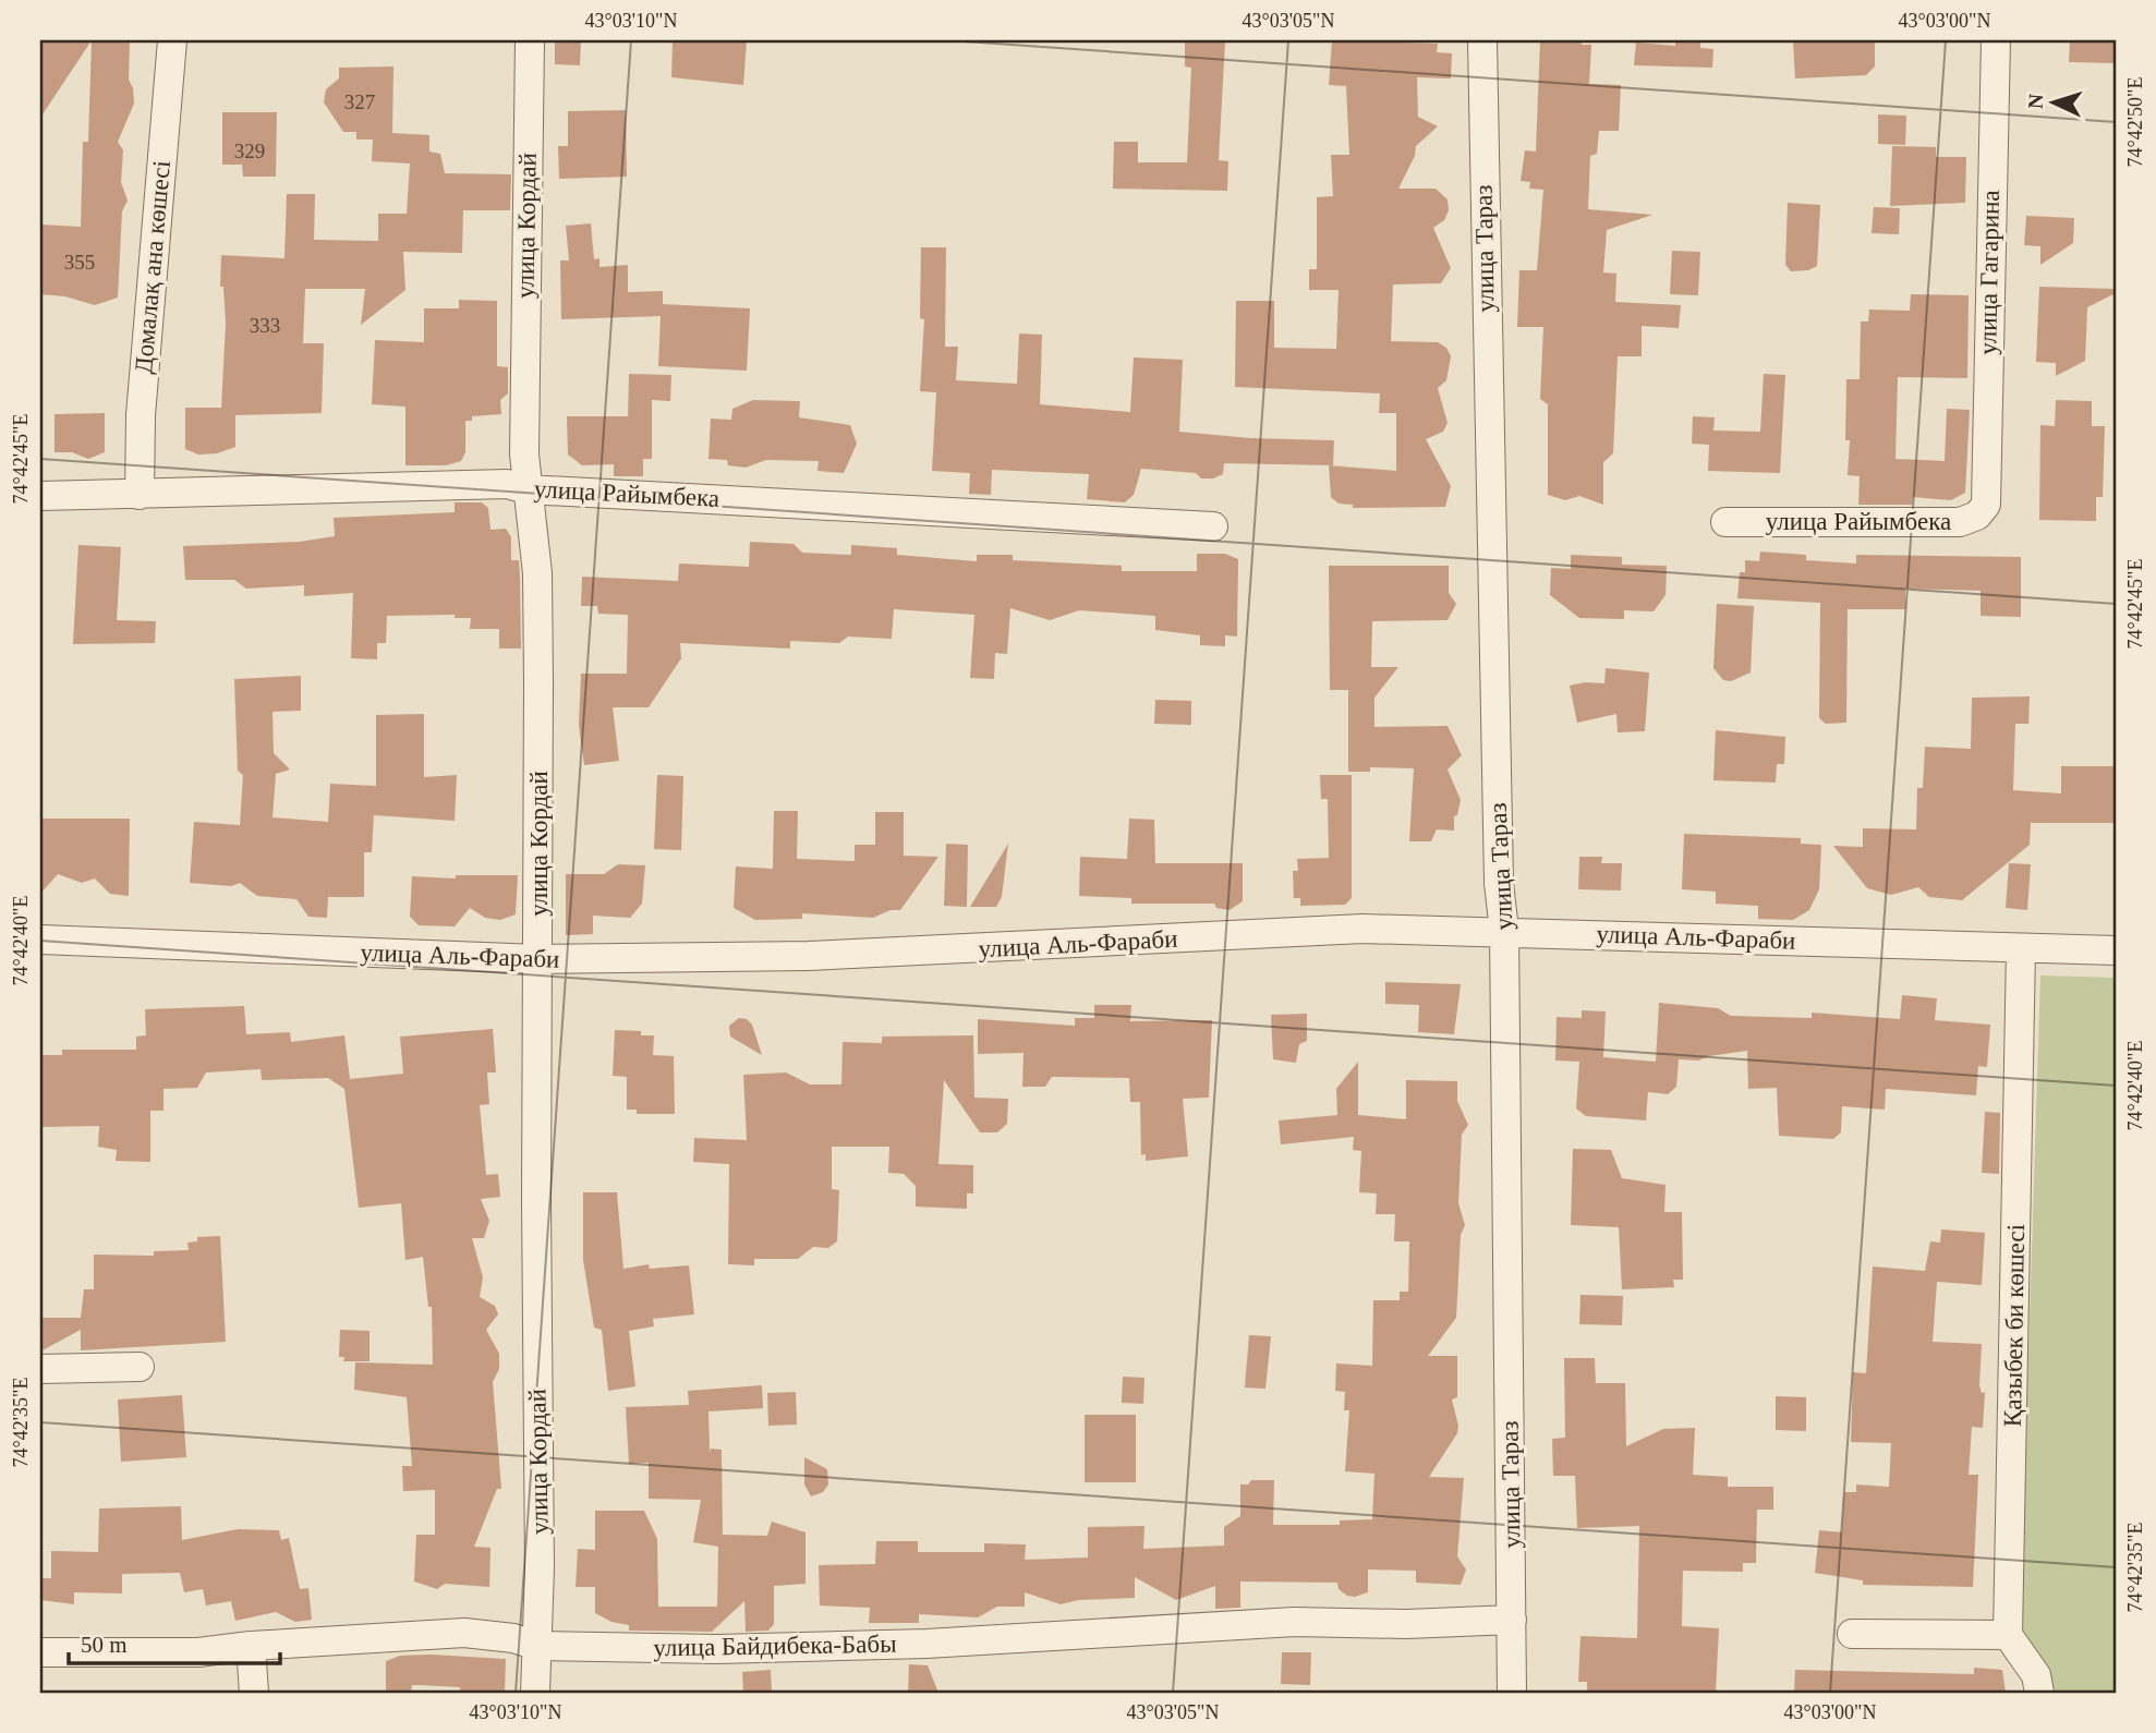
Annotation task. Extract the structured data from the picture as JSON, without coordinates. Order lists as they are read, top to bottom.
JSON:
{
  "streets": {
    "street": [
      "улица Кордай",
      "улица Тараз",
      "Домалақ ана көшесі",
      "улица Гагарина",
      "улица Райымбека",
      "улица Аль-Фараби",
      "Қазыбек би көшесі",
      "улица Байдибека-Бабы"
    ]
  },
  "crossings": [
    ["улица Кордай", "улица Райымбека"],
    ["улица Кордай", "улица Аль-Фараби"],
    ["улица Кордай", "улица Байдибека-Бабы"],
    ["улица Тараз", "улица Аль-Фараби"],
    ["улица Тараз", "улица Байдибека-Бабы"],
    ["Домалақ ана көшесі", "улица Райымбека"],
    ["улица Гагарина", "улица Райымбека"],
    ["улица Аль-Фараби", "Қазыбек би көшесі"]
  ],
  "house_numbers": [
    "327",
    "329",
    "355",
    "333"
  ],
  "scale_bar": "50 m",
  "north": "left",
  "coordinates": [
    "43°03'10\"N",
    "43°03'05\"N",
    "43°03'00\"N",
    "74°42'50\"E",
    "74°42'45\"E",
    "74°42'40\"E",
    "74°42'35\"E"
  ]
}
